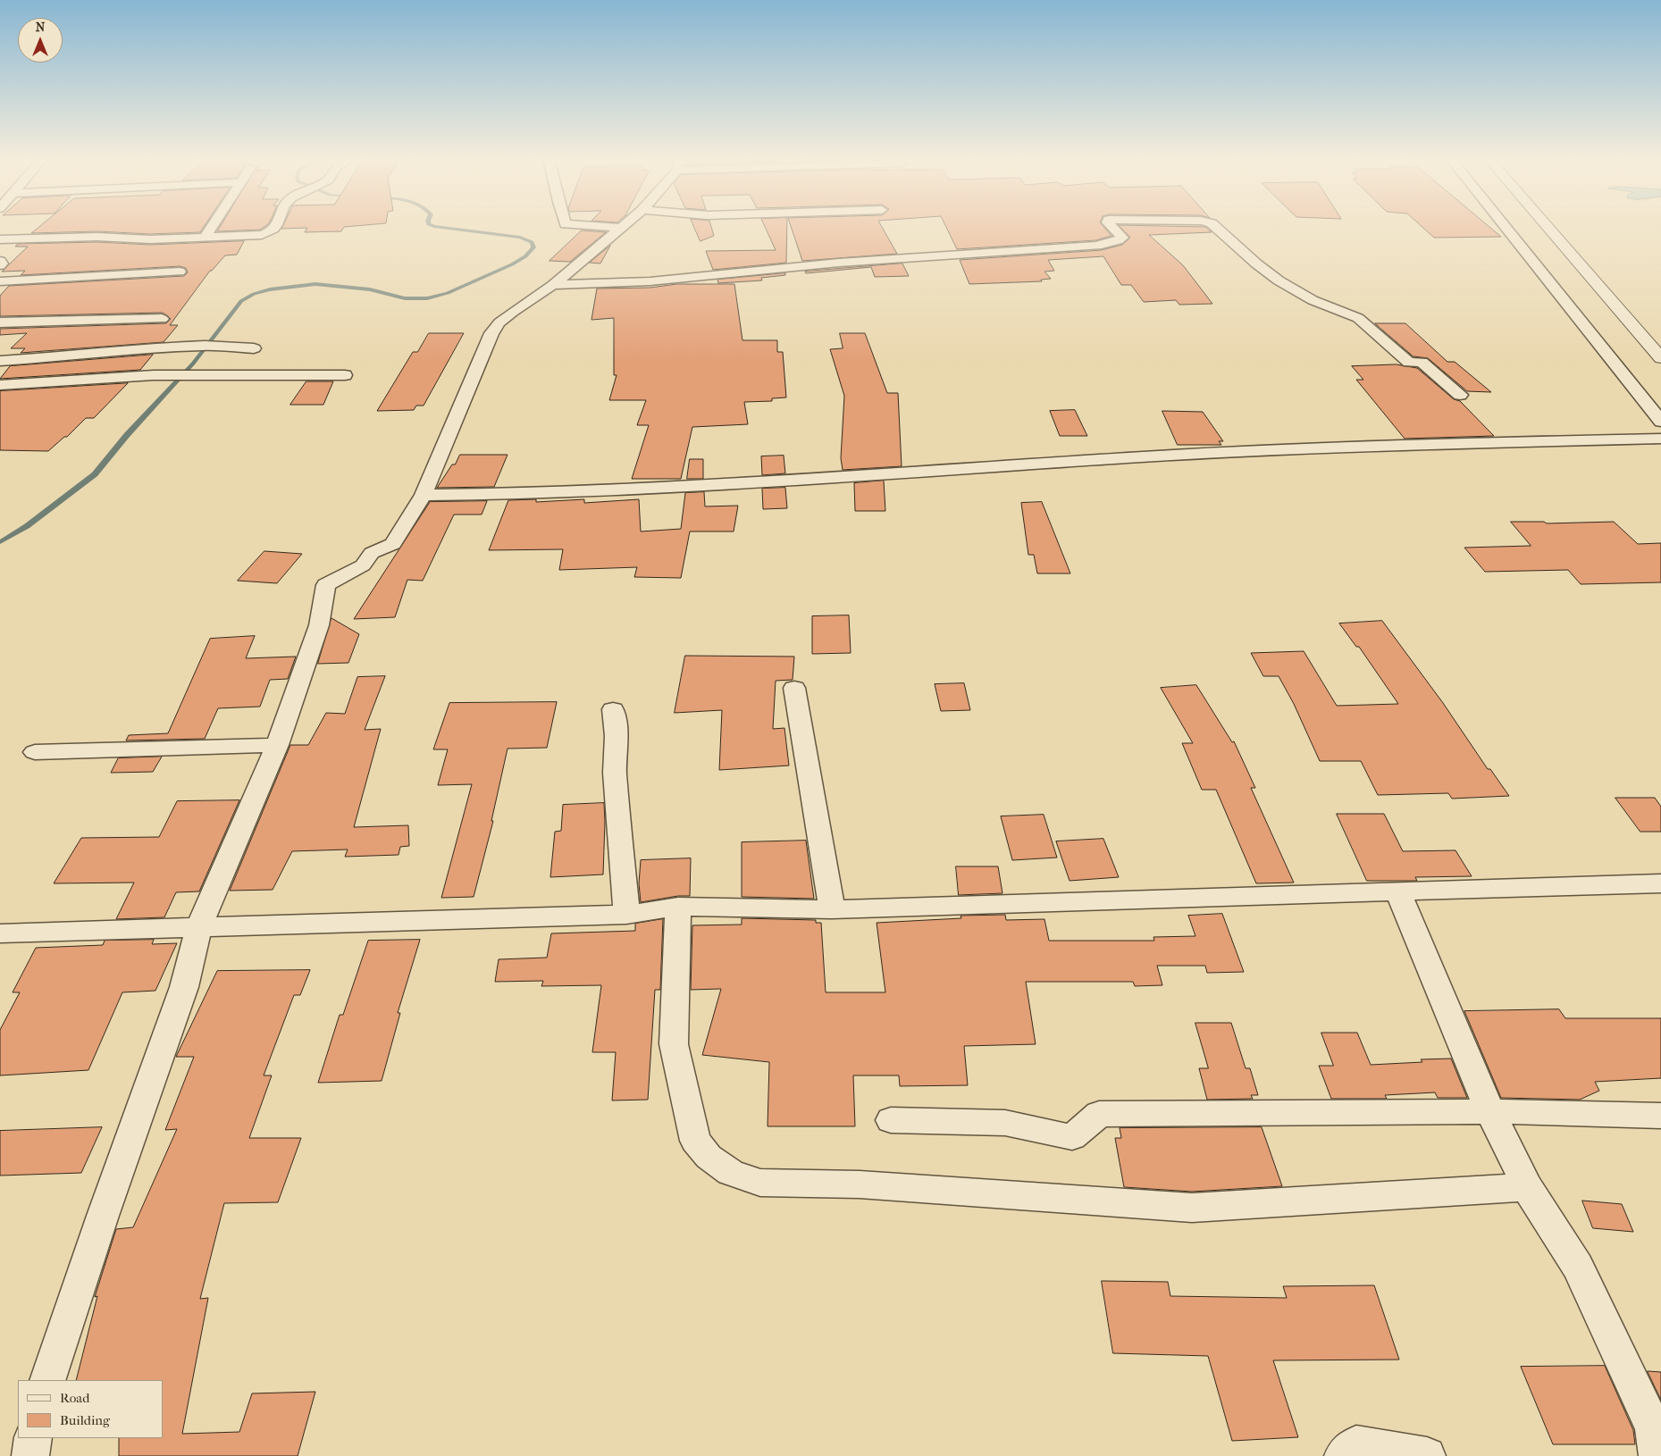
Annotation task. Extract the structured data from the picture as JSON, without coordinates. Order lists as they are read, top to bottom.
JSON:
{
  "legend": ["Road", "Building"],
  "north": "top"
}
